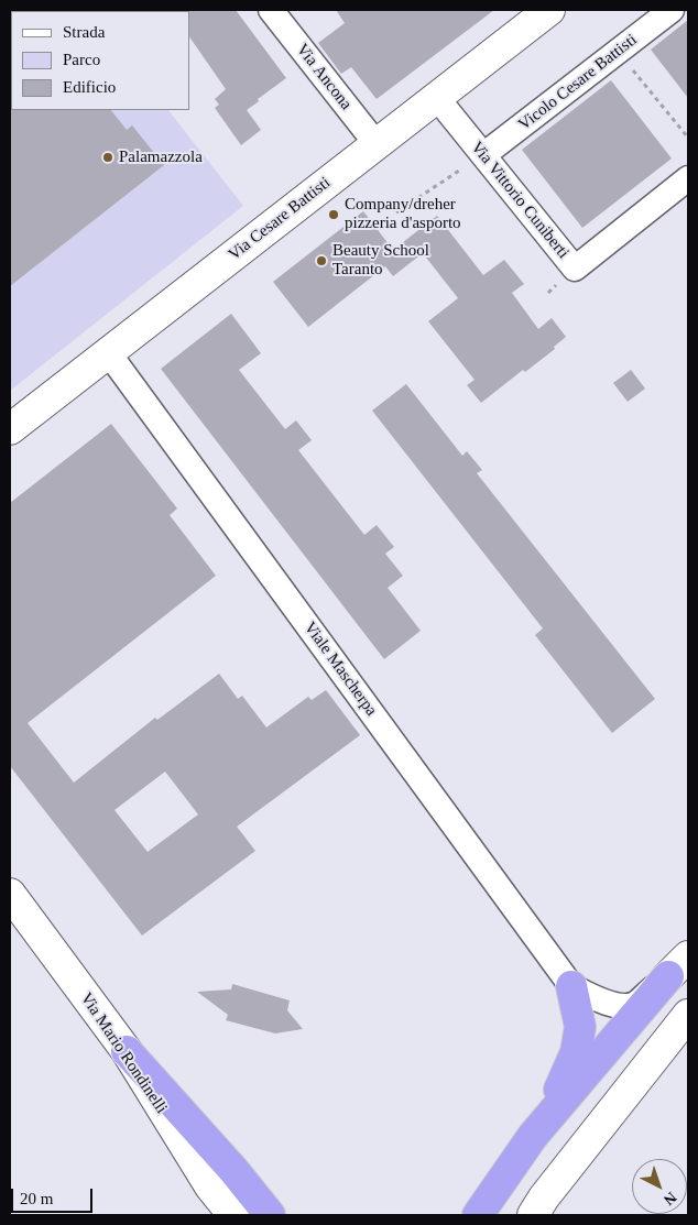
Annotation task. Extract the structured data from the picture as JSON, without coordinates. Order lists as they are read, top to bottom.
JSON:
{
  "streets": {
    "main road": ["Via Cesare Battisti", "Via Mario Rondinelli"],
    "street": [
      "Via Ancona",
      "Vicolo Cesare Battisti",
      "Via Vittorio Cuniberti",
      "Viale Mascherpa"
    ]
  },
  "crossings": [
    ["Via Ancona", "Via Cesare Battisti"],
    ["Vicolo Cesare Battisti", "Via Vittorio Cuniberti"],
    ["Via Vittorio Cuniberti", "Via Cesare Battisti"],
    ["Via Cesare Battisti", "Viale Mascherpa"]
  ],
  "places": ["Palamazzola", "Company/dreher pizzeria d'asporto", "Beauty School Taranto"],
  "legend": ["Strada", "Parco", "Edificio"],
  "scale_bar": "20 m",
  "north": "bottom right"
}
